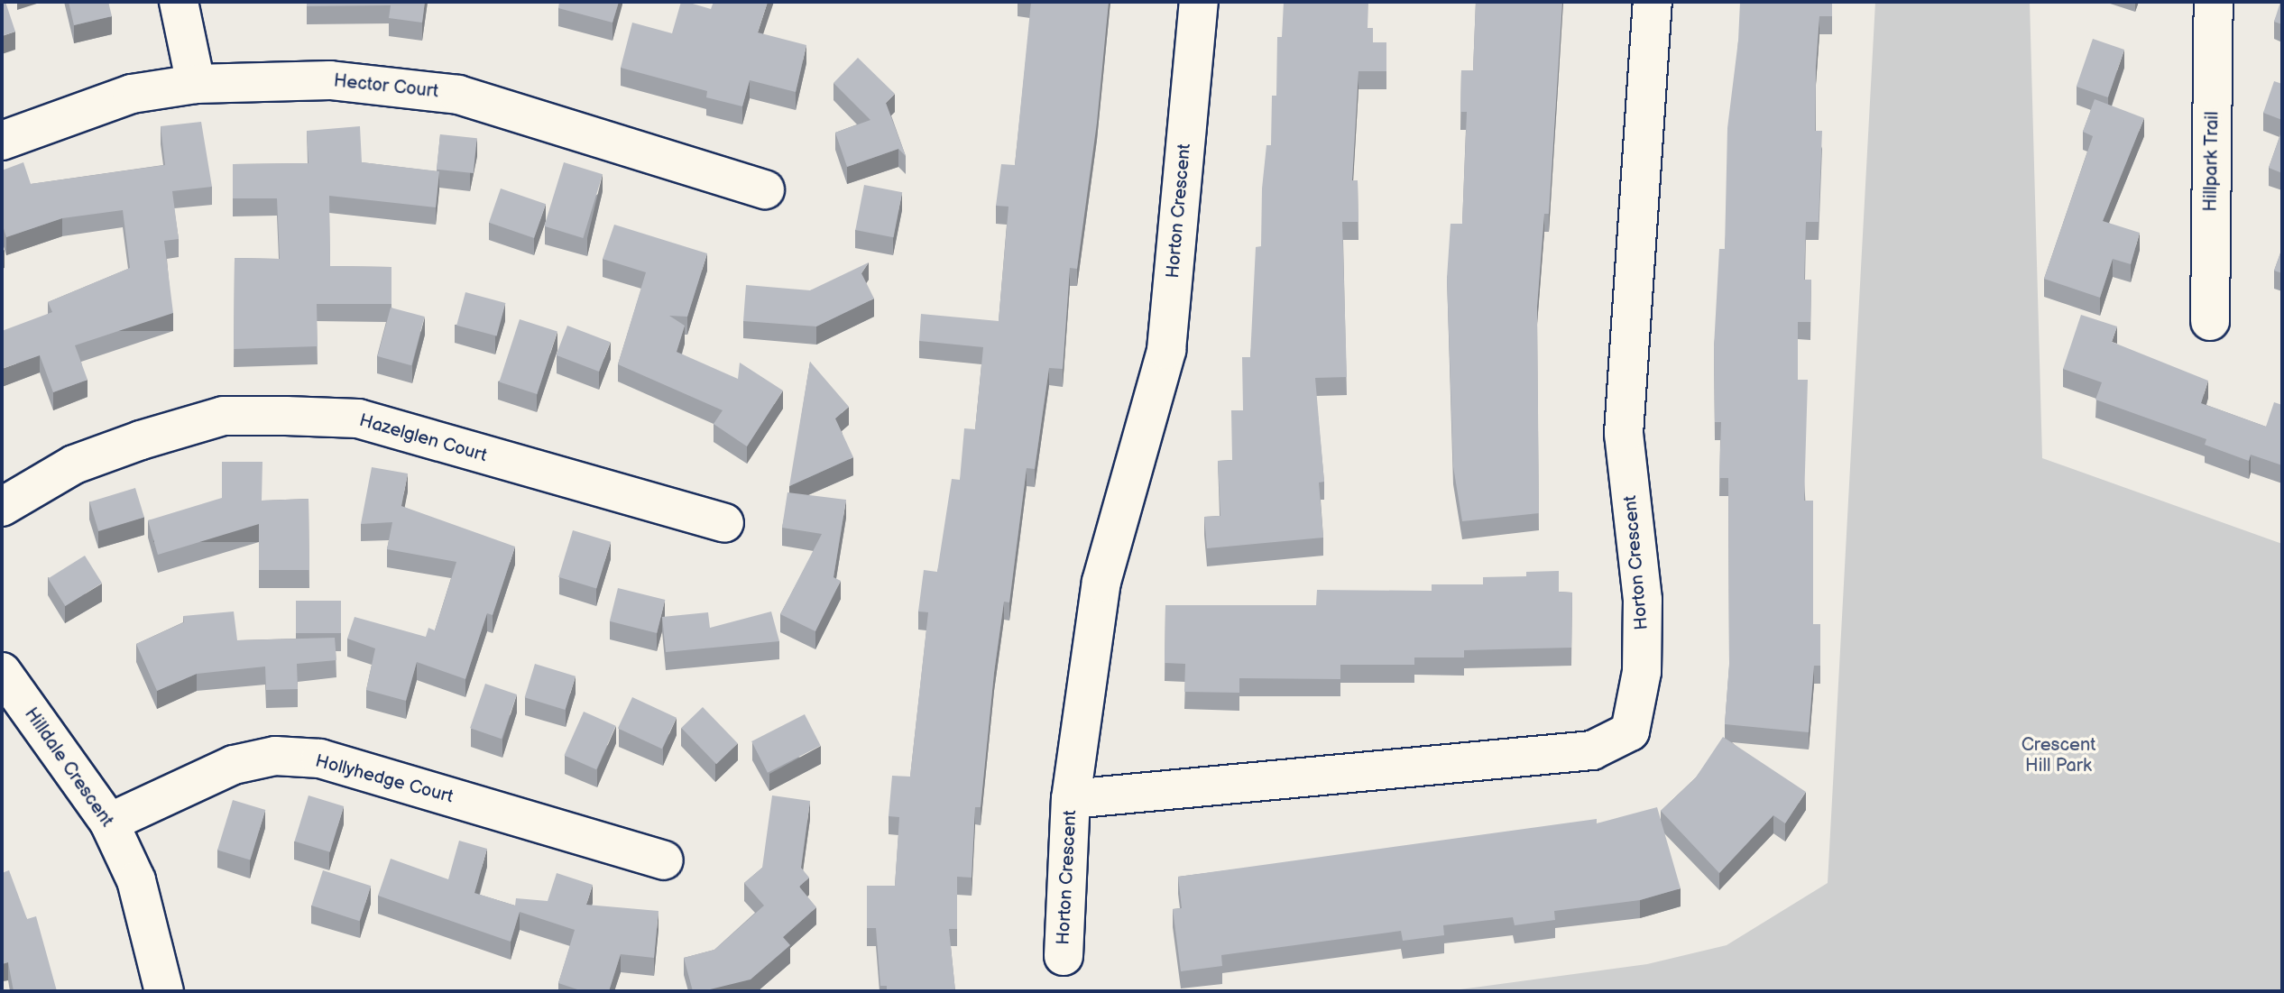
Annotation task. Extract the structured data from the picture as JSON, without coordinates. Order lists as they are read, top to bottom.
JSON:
{
  "streets": {
    "street": [
      "Hector Court",
      "Hillpark Trail",
      "Horton Crescent",
      "Hazelglen Court",
      "Hilldale Crescent",
      "Hollyhedge Court"
    ]
  },
  "crossings": [
    ["Hilldale Crescent", "Hollyhedge Court"]
  ],
  "parks": ["Crescent Hill Park"]
}
